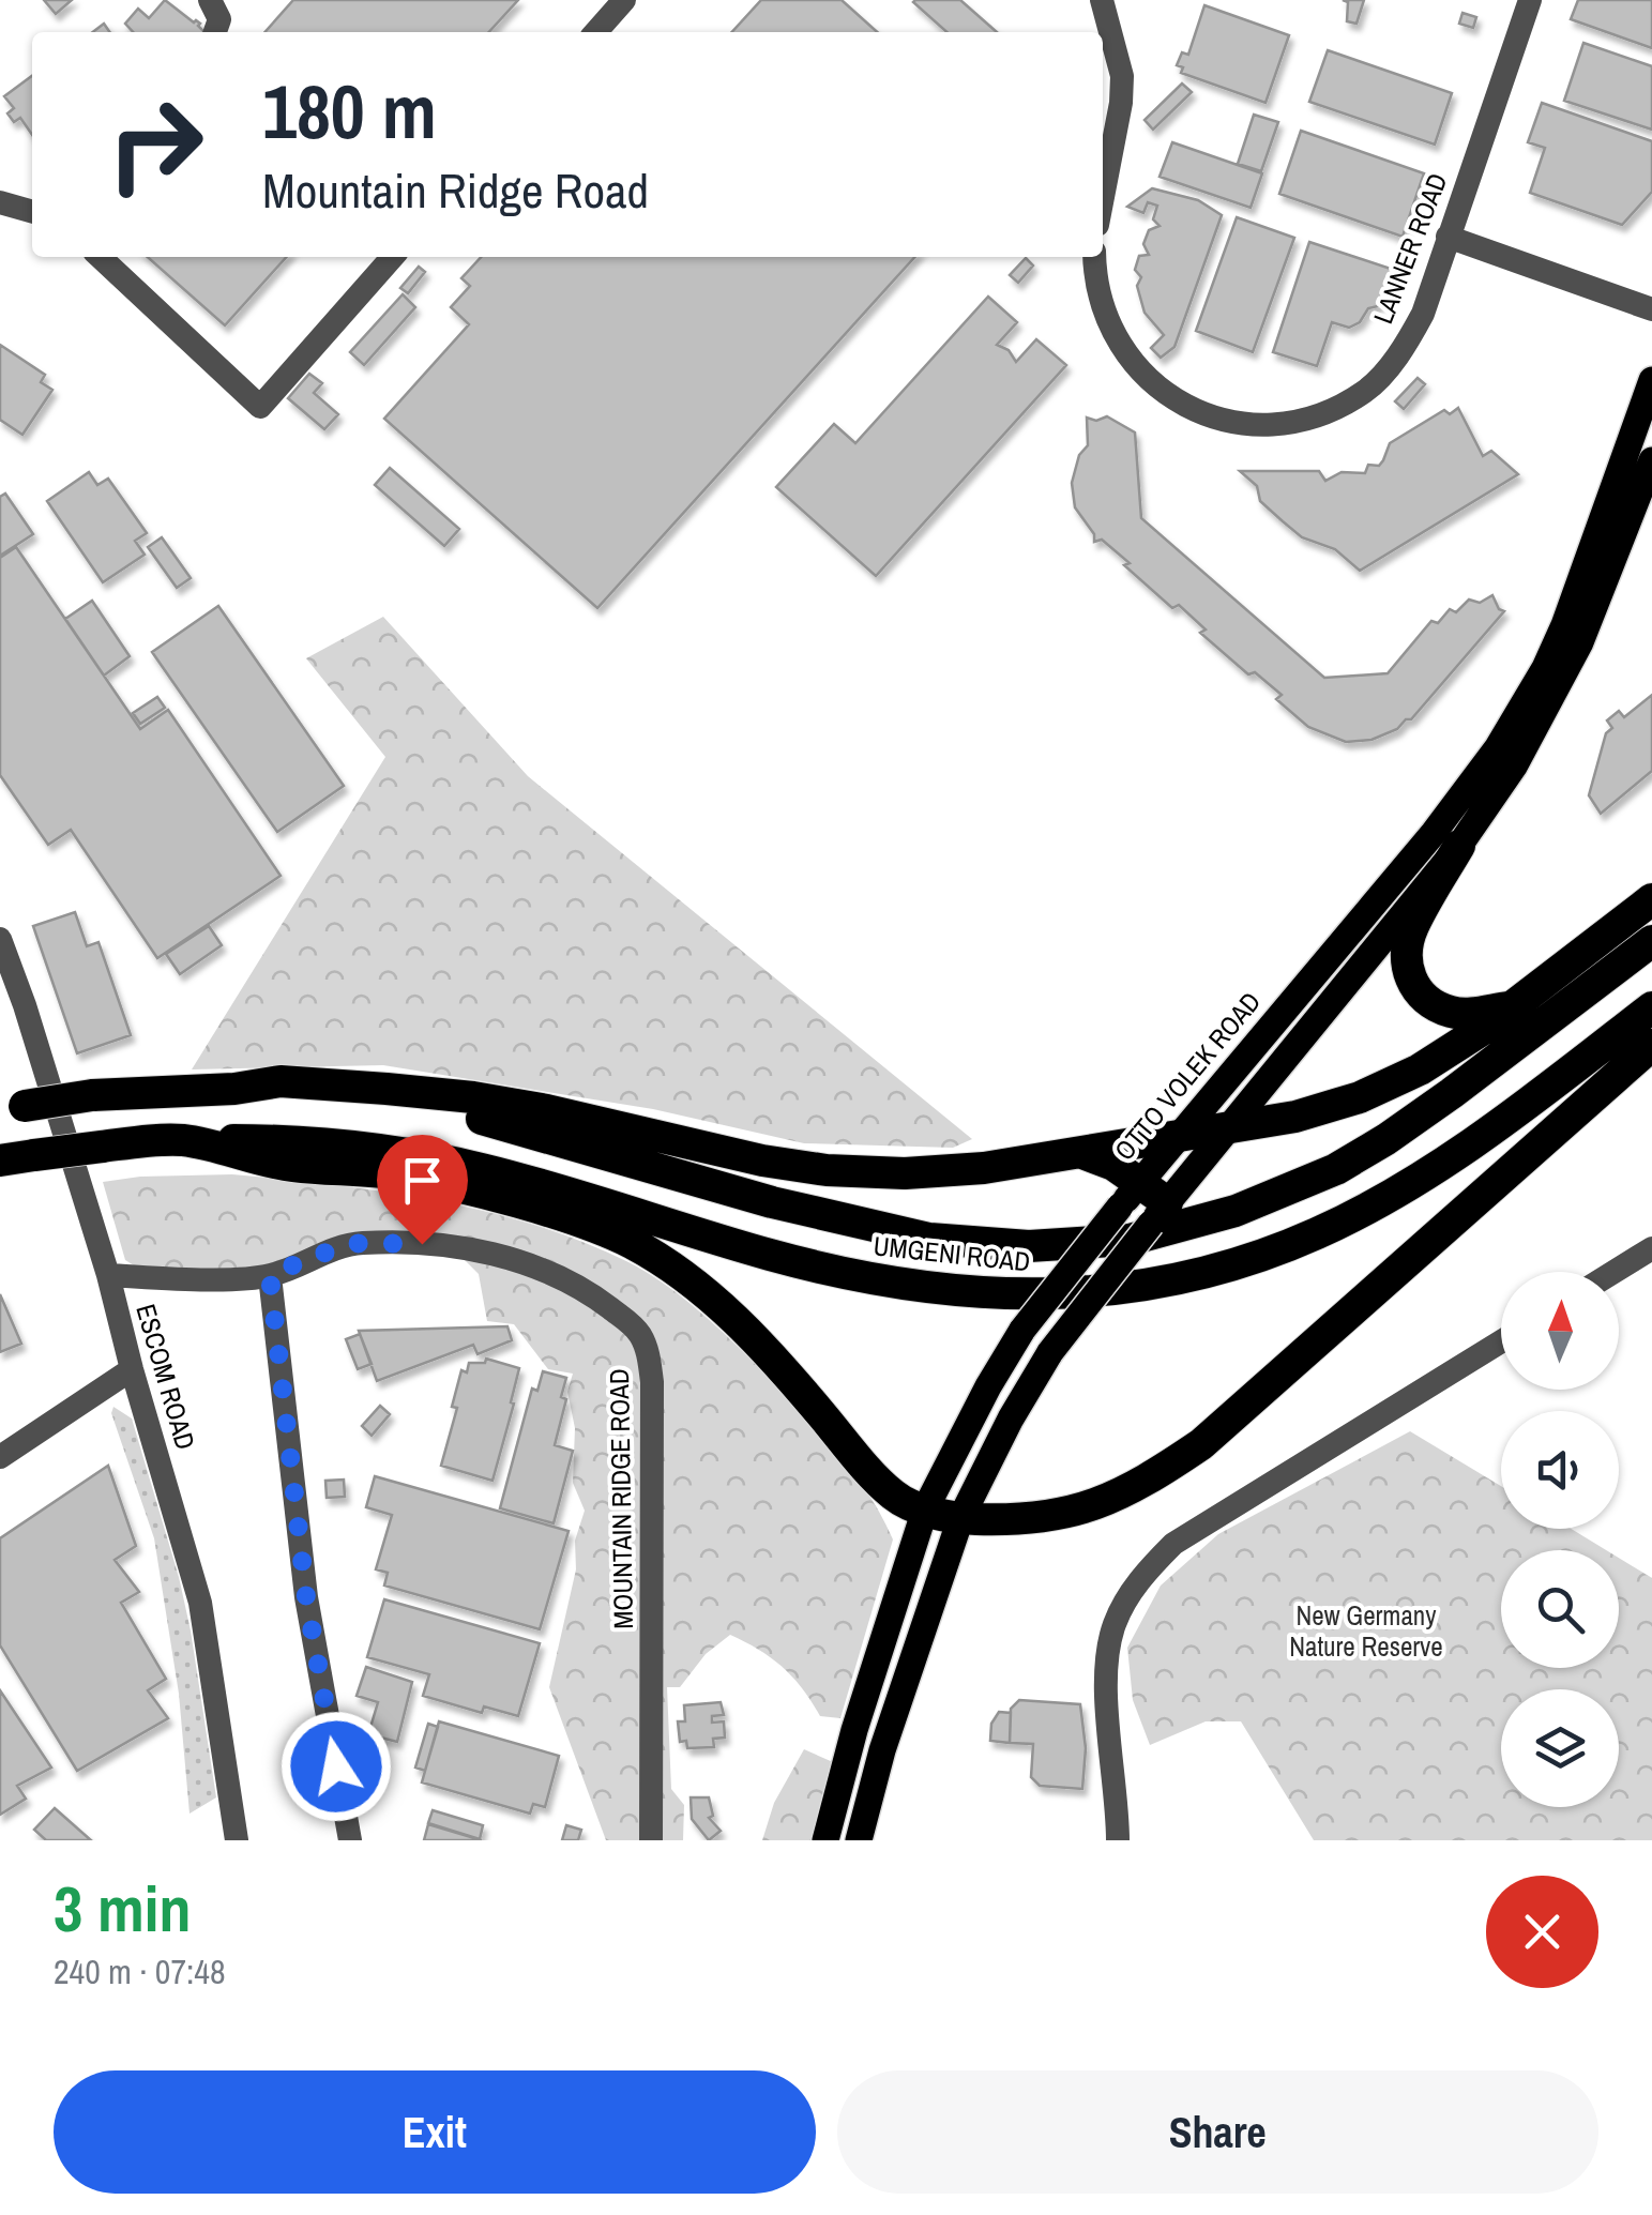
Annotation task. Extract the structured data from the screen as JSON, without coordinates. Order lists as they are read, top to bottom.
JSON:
{
  "streets": {
    "highway": ["UMGENI ROAD"],
    "main road": ["OTTO VOLEK ROAD"],
    "street": ["LANNER ROAD", "ESCOM ROAD", "MOUNTAIN RIDGE ROAD"]
  },
  "crossings": [
    ["ESCOM ROAD", "MOUNTAIN RIDGE ROAD"]
  ],
  "parks": ["New Germany Nature Reserve"],
  "north": "top",
  "page": {
    "turn": ["180 m", "Mountain Ridge Road"],
    "heading": ["3 min", "240 m · 07:48"],
    "buttons": ["Exit", "Share"]
  }
}
